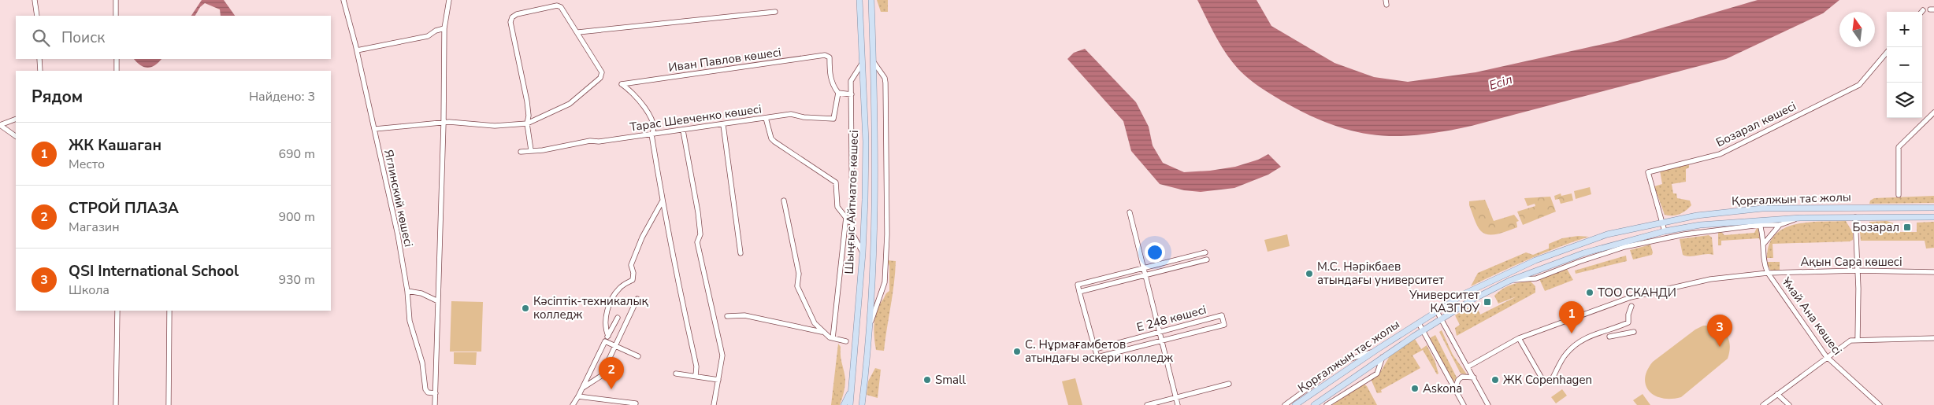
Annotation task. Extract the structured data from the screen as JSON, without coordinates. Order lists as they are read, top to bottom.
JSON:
{
  "streets": {
    "main road": ["Қорғалжын тас жолы", "Шыңғыс Айтматов көшесі"],
    "street": [
      "Иван Павлов көшесі",
      "Тарас Шевченко көшесі",
      "Бозарал көшесі",
      "Яглинский көшесі",
      "Ақын Сара көшесі",
      "Ұмай Ана көшесі",
      "Е 248 көшесі"
    ]
  },
  "crossings": [
    ["Иван Павлов көшесі", "Тарас Шевченко көшесі"],
    ["Бозарал көшесі", "Қорғалжын тас жолы"],
    ["Ақын Сара көшесі", "Ұмай Ана көшесі"]
  ],
  "water": ["Есіл"],
  "places": {
    "transit": ["Бозарал", "Университет КАЗГЮУ"],
    "other": [
      "М.С. Нәрікбаев атындағы университет",
      "ТОО СКАНДИ",
      "Кәсіптік-техникалық колледж",
      "С. Нұрмағамбетов атындағы әскери колледж",
      "Small",
      "ЖК Copenhagen",
      "Askona"
    ]
  },
  "north": "top",
  "page": {
    "map_buttons": ["+", "−"],
    "search": "Поиск",
    "heading": ["Рядом", "Найдено: 3"],
    "list": [
      {
        "mark": "1",
        "name": "ЖК Кашаган",
        "note": "Место",
        "value": "690 m"
      },
      {
        "mark": "2",
        "name": "СТРОЙ ПЛАЗА",
        "note": "Магазин",
        "value": "900 m"
      },
      {
        "mark": "3",
        "name": "QSI International School",
        "note": "Школа",
        "value": "930 m"
      }
    ],
    "pins": ["1", "3", "2"]
  }
}
